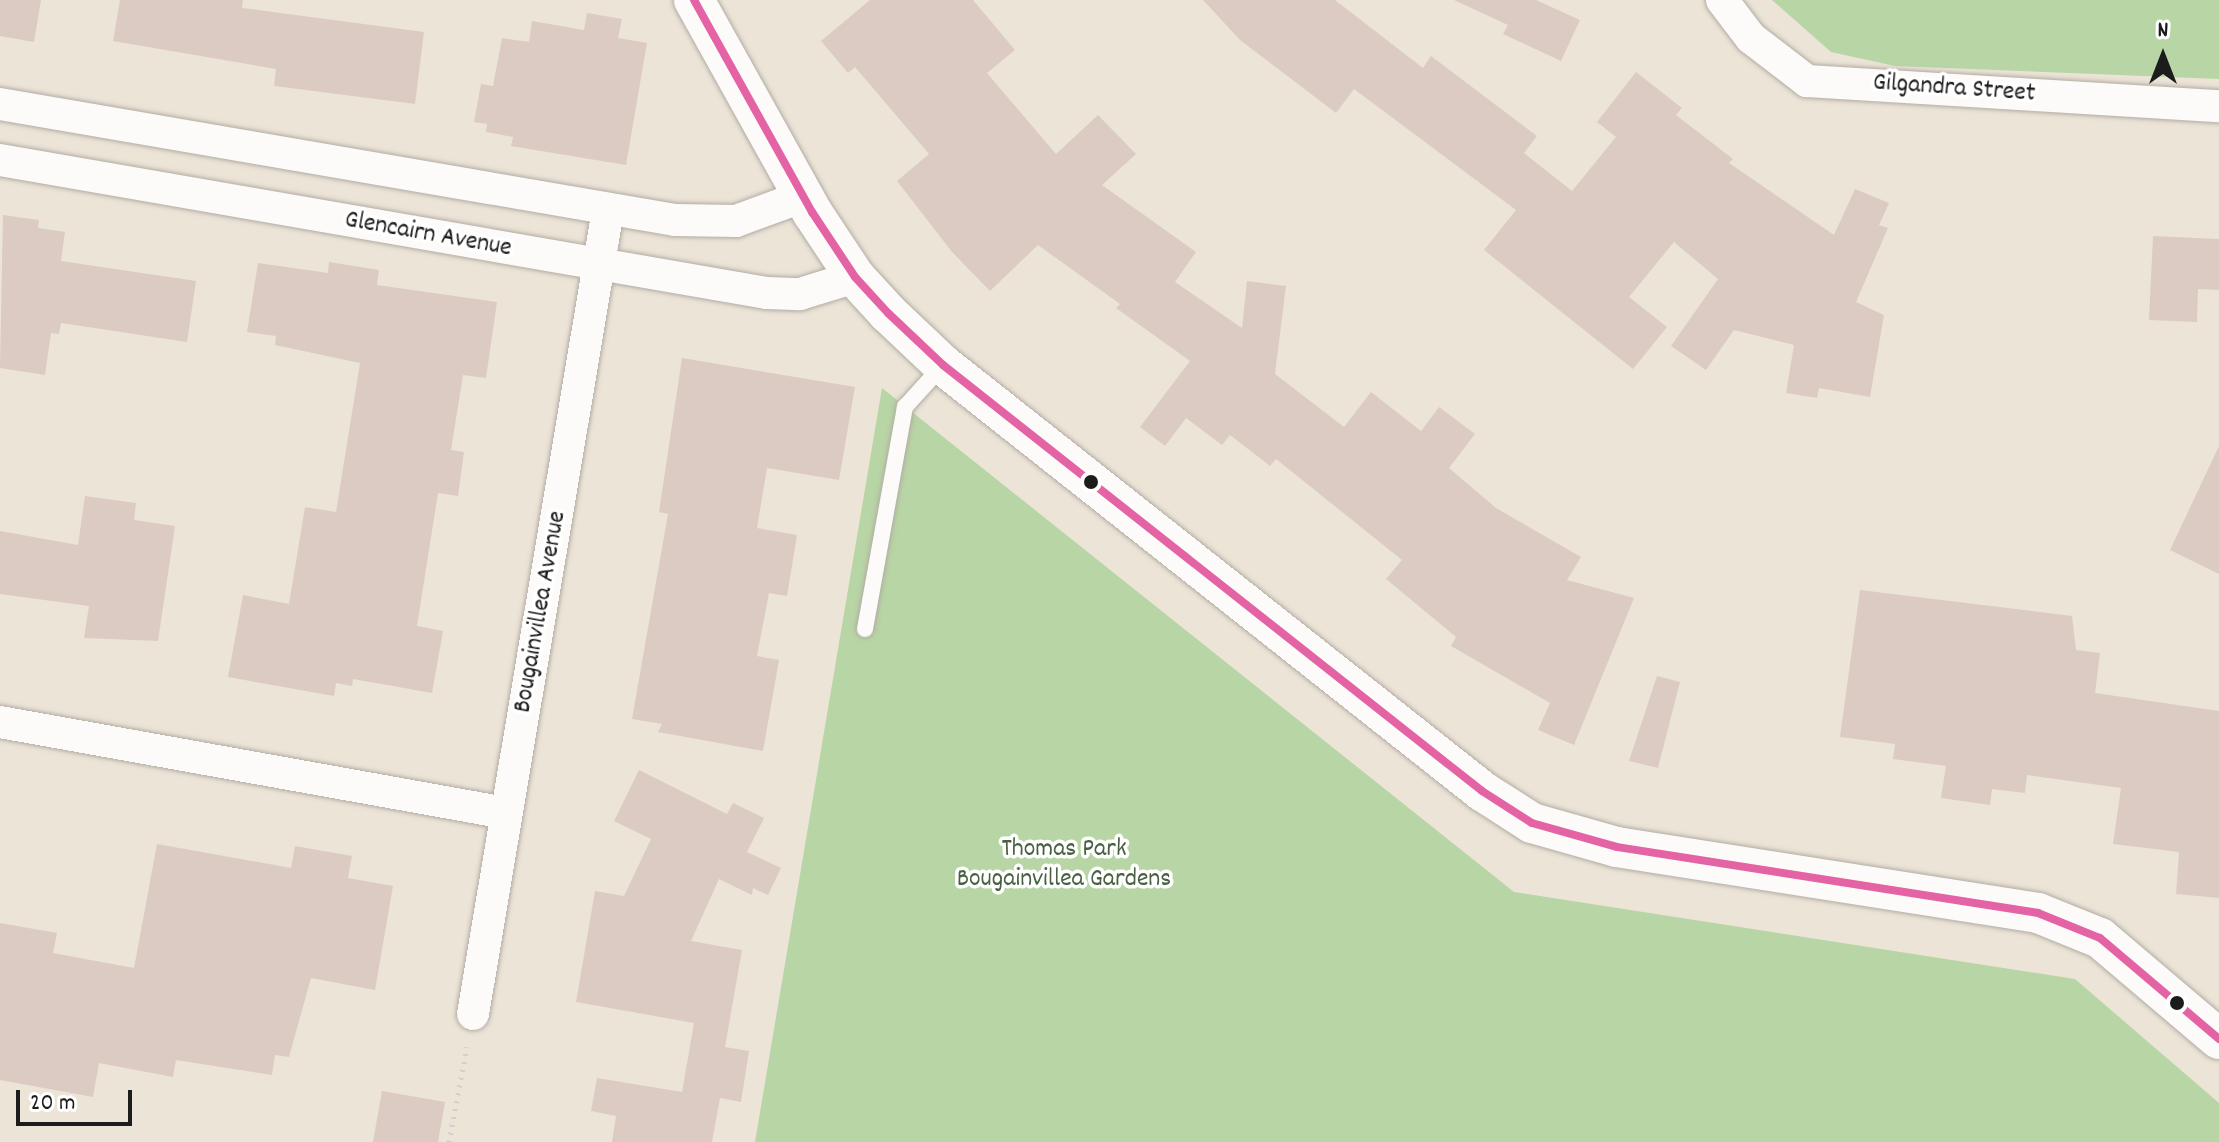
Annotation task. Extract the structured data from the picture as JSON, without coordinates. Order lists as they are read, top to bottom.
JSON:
{
  "streets": {
    "street": ["Gilgandra Street", "Glencairn Avenue", "Bougainvillea Avenue"]
  },
  "crossings": [
    ["Glencairn Avenue", "Bougainvillea Avenue"]
  ],
  "parks": ["Thomas Park Bougainvillea Gardens"],
  "scale_bar": "20 m",
  "north": "top"
}
